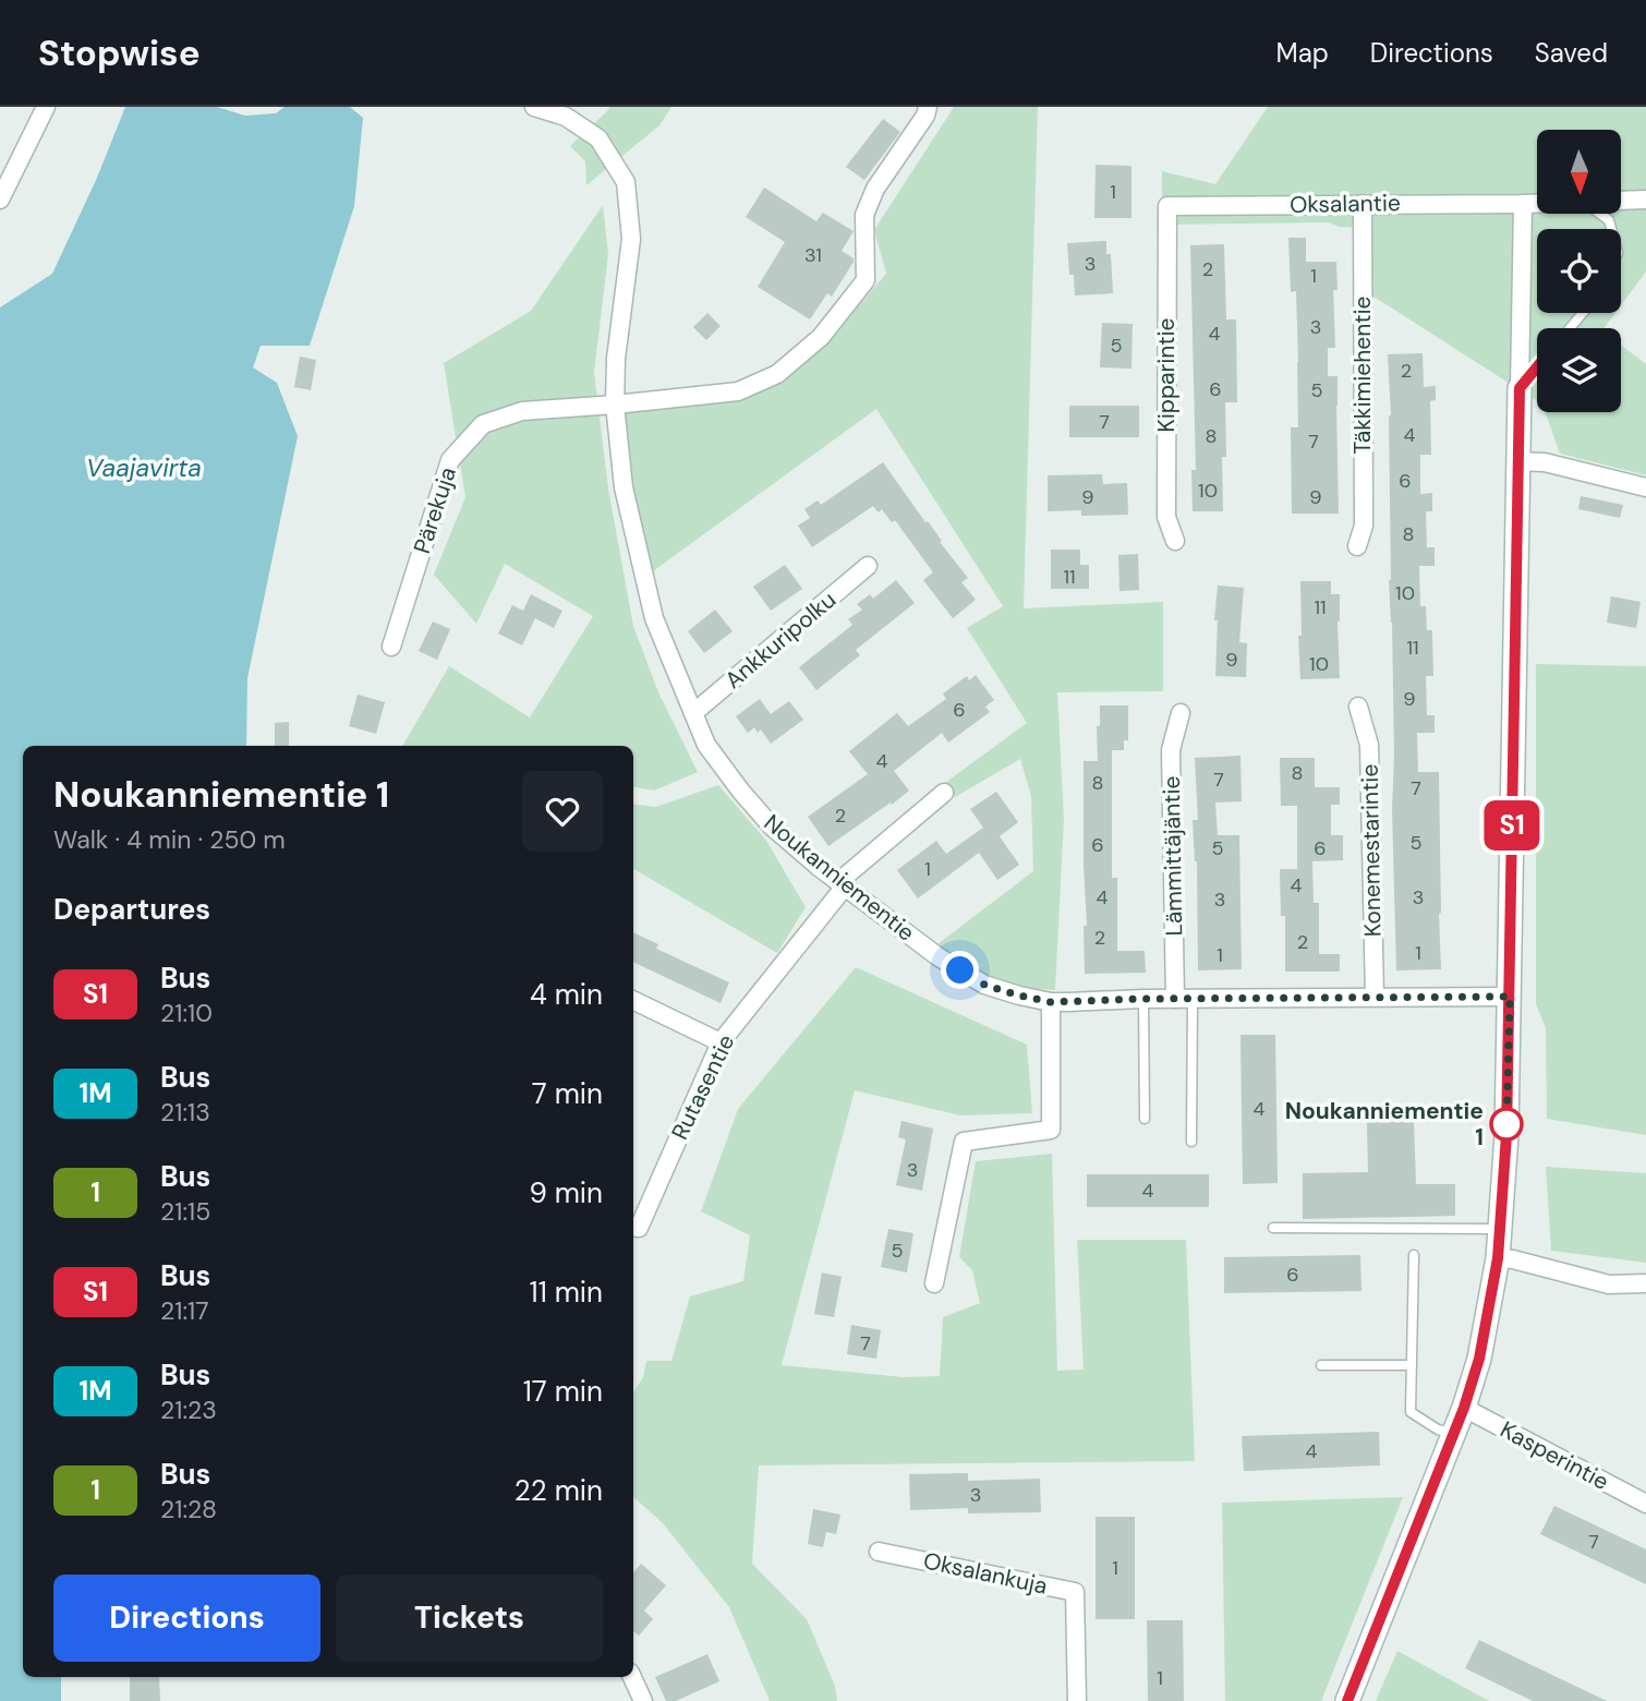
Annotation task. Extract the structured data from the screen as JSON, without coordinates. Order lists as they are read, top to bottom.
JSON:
{
  "streets": {
    "street": [
      "Oksalantie",
      "Kipparintie",
      "Täkkimiehentie",
      "Pärekuja",
      "Ankkuripolku",
      "Konemestarintie",
      "Lämmittäjäntie",
      "Noukanniementie",
      "Rutasentie",
      "Kasperintie",
      "Oksalankuja"
    ]
  },
  "crossings": [
    ["Oksalantie", "Kipparintie"],
    ["Oksalantie", "Täkkimiehentie"],
    ["Pärekuja", "Noukanniementie"],
    ["Ankkuripolku", "Noukanniementie"],
    ["Konemestarintie", "Noukanniementie"],
    ["Lämmittäjäntie", "Noukanniementie"],
    ["Noukanniementie", "Rutasentie"]
  ],
  "water": ["Vaajavirta"],
  "places": ["Noukanniementie 1"],
  "lines": ["bus line S1"],
  "house_numbers": [
    "1",
    "31",
    "3",
    "2",
    "1",
    "3",
    "4",
    "5",
    "2",
    "6",
    "5",
    "7",
    "4",
    "8",
    "7",
    "6",
    "10",
    "9",
    "9",
    "8",
    "11",
    "10",
    "11",
    "11",
    "9",
    "10",
    "9",
    "6",
    "4",
    "8",
    "7",
    "8",
    "7",
    "2",
    "5",
    "6",
    "5",
    "6",
    "1",
    "4",
    "4",
    "3",
    "3",
    "2",
    "2",
    "1",
    "1",
    "4",
    "3",
    "4",
    "5",
    "6",
    "7",
    "4",
    "3",
    "7",
    "1",
    "1"
  ],
  "north": "bottom",
  "page": {
    "header": "Stopwise",
    "nav": ["Map", "Directions", "Saved"],
    "on_map": "S1",
    "heading": [
      ["Noukanniementie 1", "Walk · 4 min · 250 m"],
      "Departures"
    ],
    "list": [
      {
        "mark": "S1",
        "name": "Bus",
        "note": "21:10",
        "value": "4 min"
      },
      {
        "mark": "1M",
        "name": "Bus",
        "note": "21:13",
        "value": "7 min"
      },
      {
        "mark": "1",
        "name": "Bus",
        "note": "21:15",
        "value": "9 min"
      },
      {
        "mark": "S1",
        "name": "Bus",
        "note": "21:17",
        "value": "11 min"
      },
      {
        "mark": "1M",
        "name": "Bus",
        "note": "21:23",
        "value": "17 min"
      },
      {
        "mark": "1",
        "name": "Bus",
        "note": "21:28",
        "value": "22 min"
      }
    ],
    "buttons": ["Directions", "Tickets"]
  }
}
